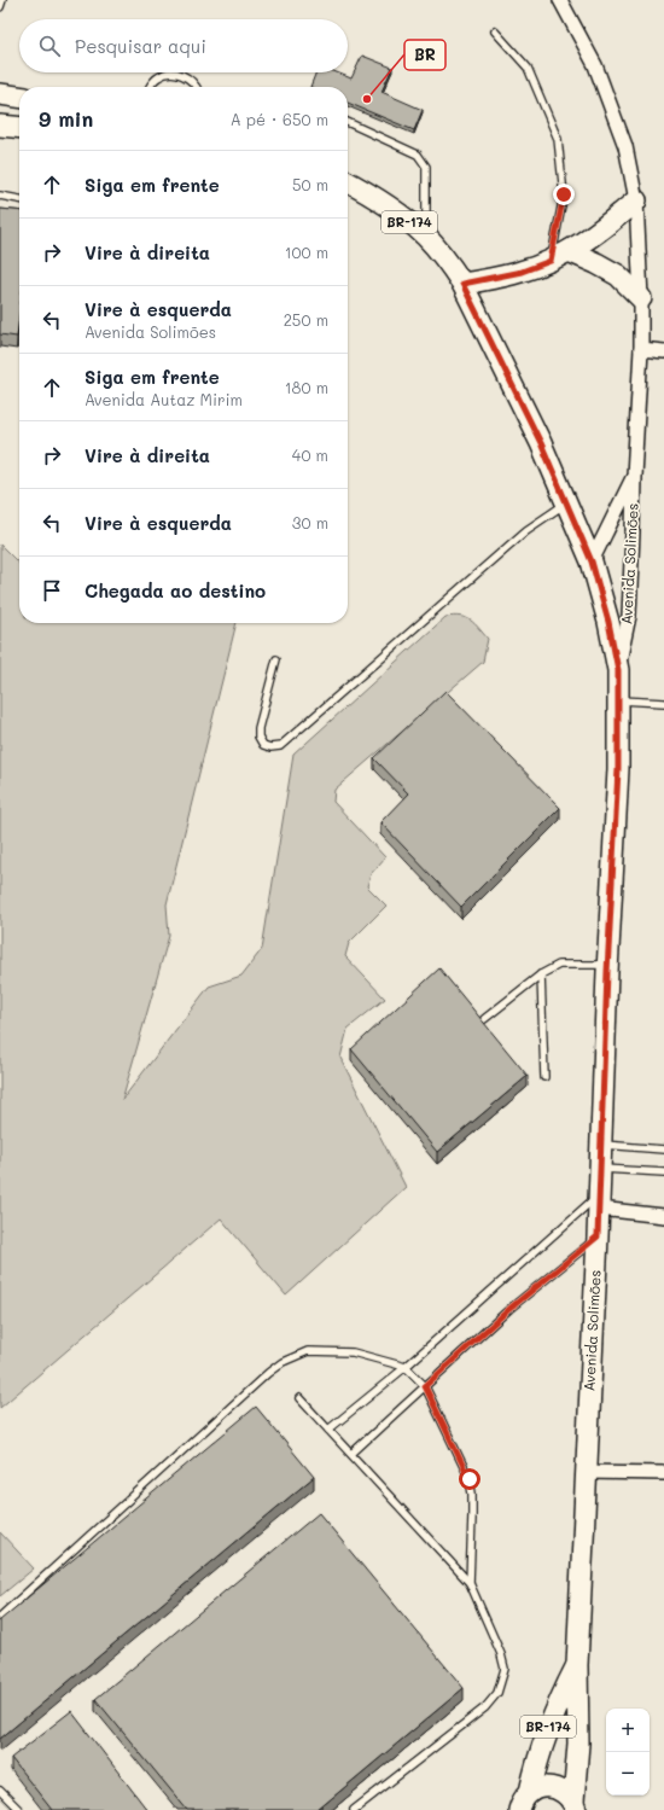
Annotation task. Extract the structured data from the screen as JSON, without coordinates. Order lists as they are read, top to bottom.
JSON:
{
  "streets": {
    "main road": ["BR-174", "Avenida Solimões"]
  },
  "crossings": [
    ["BR-174", "Avenida Solimões"]
  ],
  "places": ["BR"],
  "page": {
    "search": "Pesquisar aqui",
    "heading": ["9 min", "A pé · 650 m"],
    "list": [
      ["Siga em frente", "50 m"],
      ["Vire à direita", "100 m"],
      ["Vire à esquerda", "Avenida Solimões", "250 m"],
      ["Siga em frente", "Avenida Autaz Mirim", "180 m"],
      ["Vire à direita", "40 m"],
      ["Vire à esquerda", "30 m"],
      "Chegada ao destino"
    ],
    "map_buttons": ["+", "−"]
  }
}
